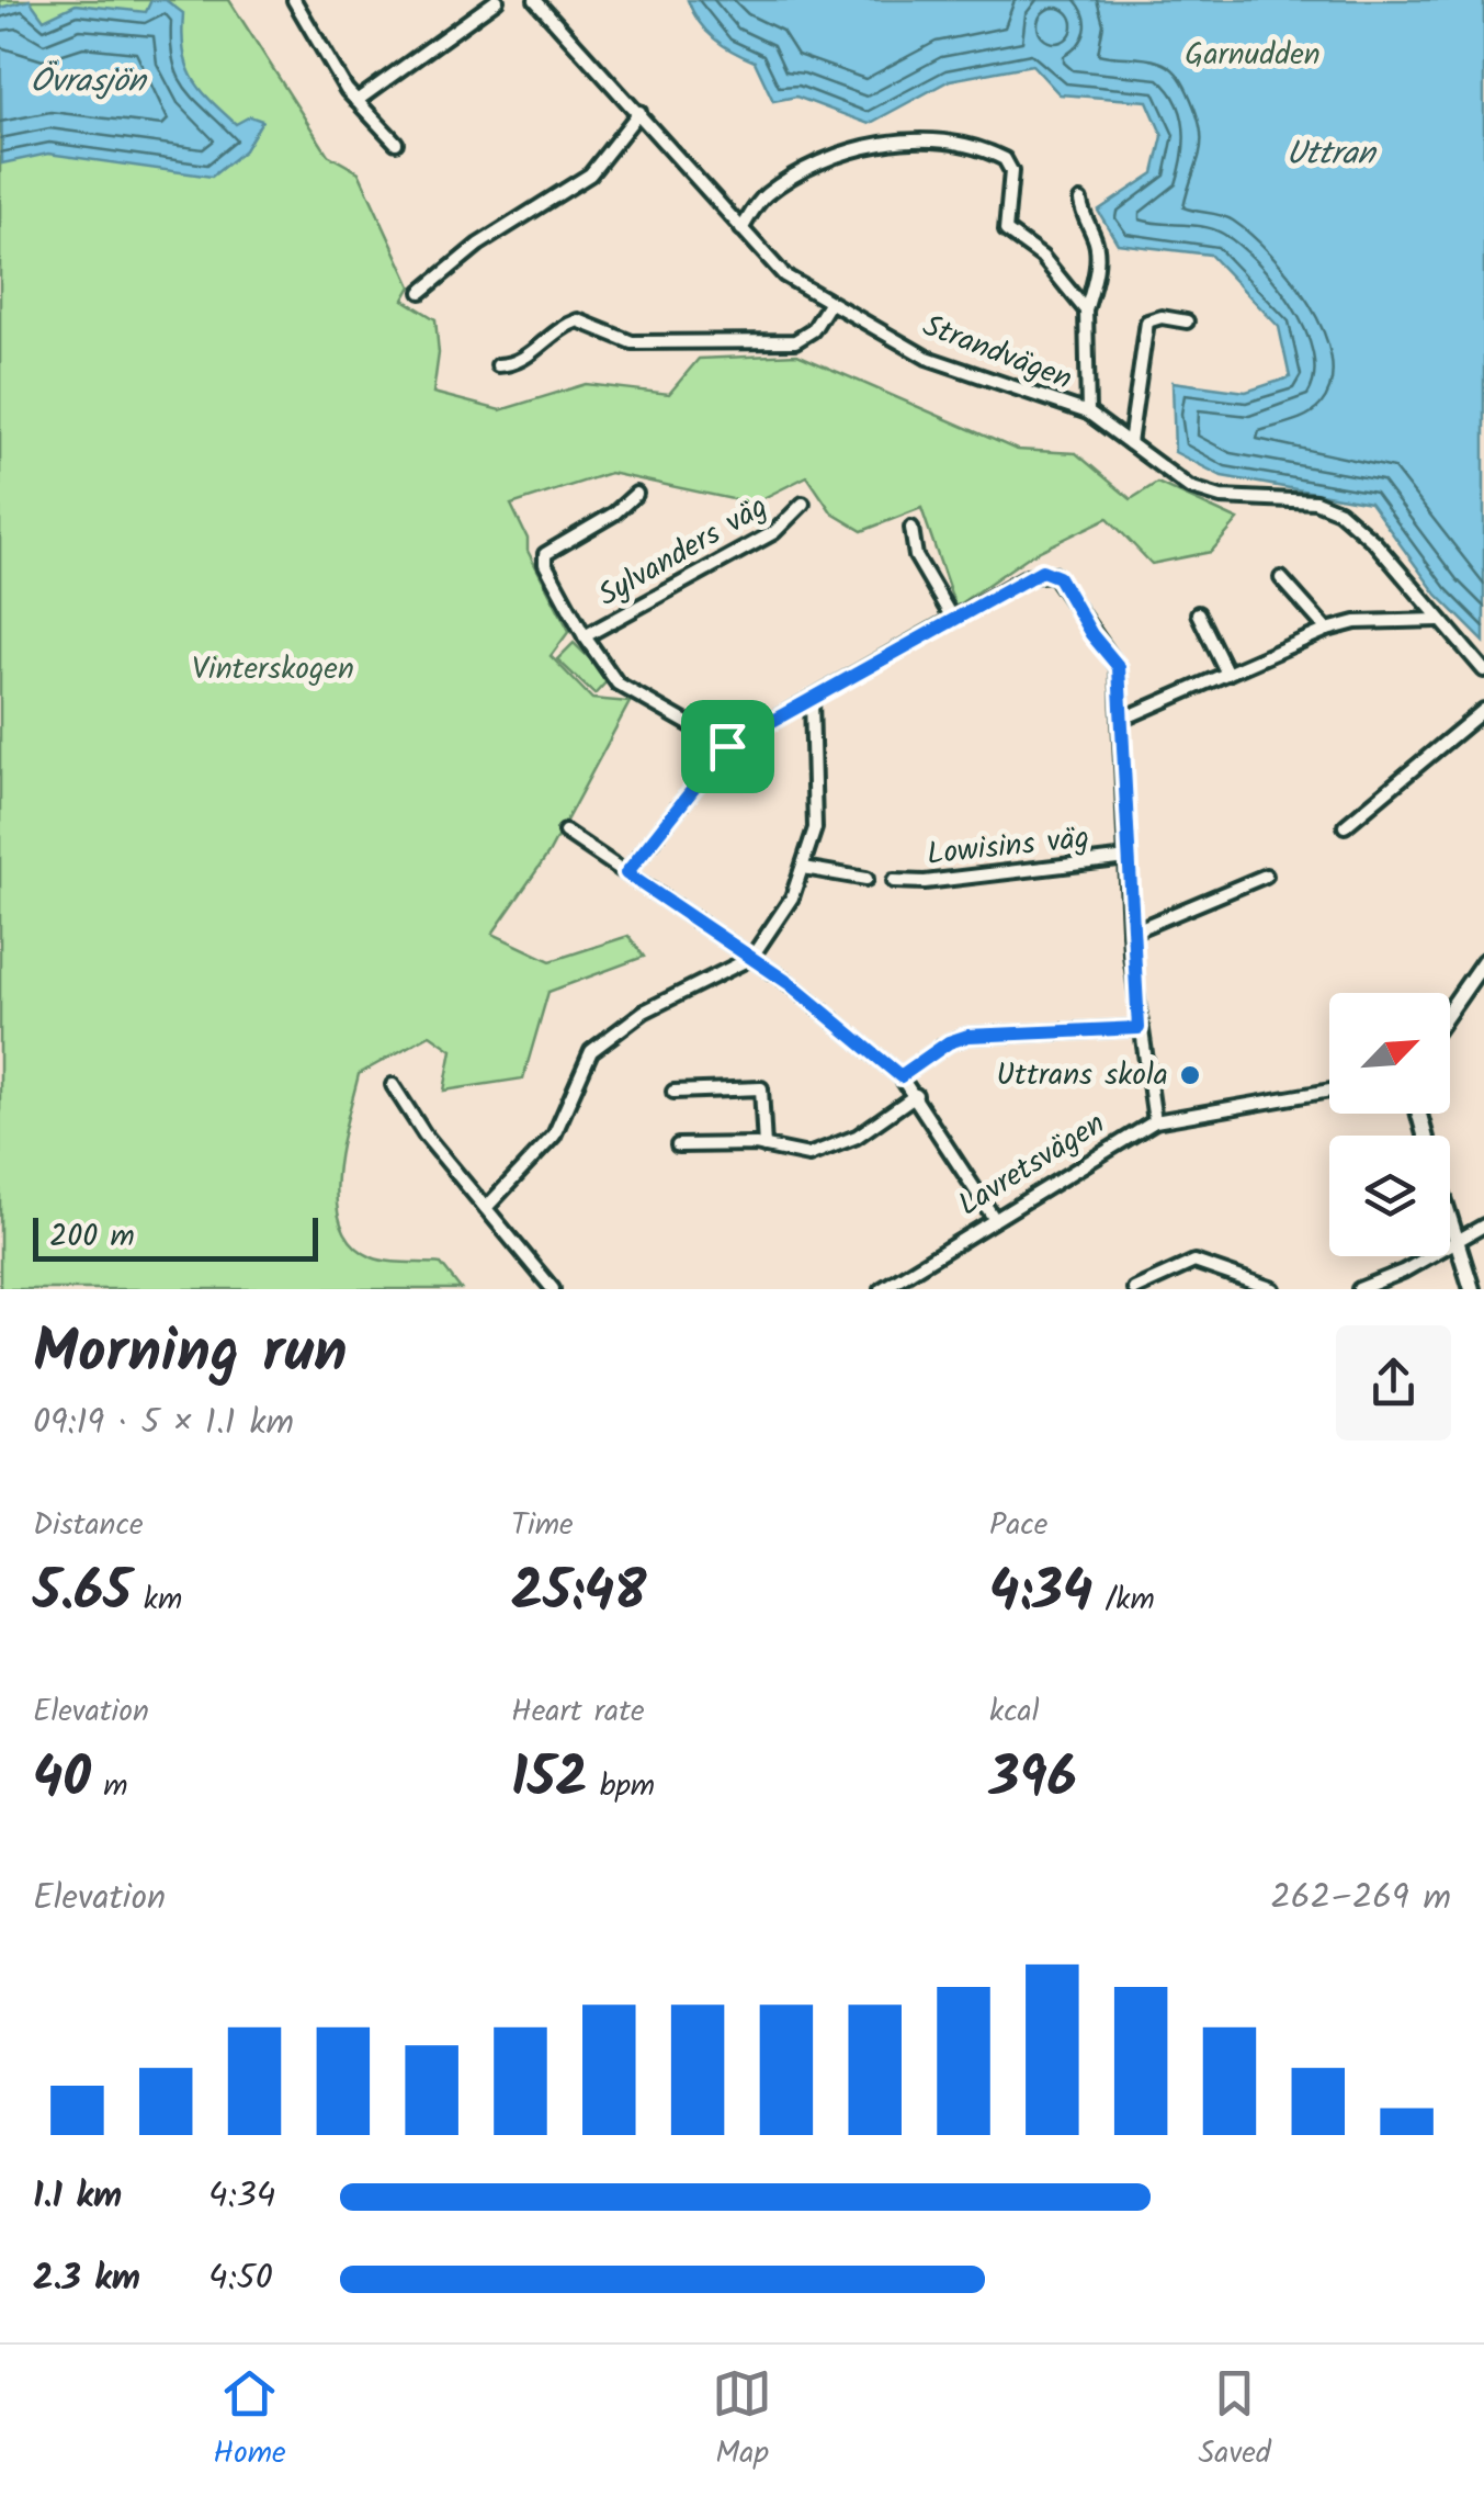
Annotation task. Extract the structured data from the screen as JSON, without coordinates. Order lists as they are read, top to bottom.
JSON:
{
  "streets": {
    "street": [
      "Strandvägen",
      "Sylvanders väg",
      "Lowisins väg",
      "Lavretsvägen"
    ]
  },
  "water": ["Övrasjön", "Uttran"],
  "parks": ["Garnudden", "Vinterskogen"],
  "places": ["Uttrans skola"],
  "scale_bar": "200 m",
  "north": "top right",
  "page": {
    "scale": "200 m",
    "heading": ["Morning run", "09:19 · 5 × 1.1 km"],
    "stats": [
      ["Distance", "5.65 km"],
      ["Time", "25:48"],
      ["Pace", "4:34 /km"],
      ["Elevation", "40 m"],
      ["Heart rate", "152 bpm"],
      ["kcal", "396"]
    ],
    "chart": ["Elevation", "262–269 m"],
    "list": [
      {
        "name": "1.1 km",
        "note": "4:34"
      },
      {
        "name": "2.3 km",
        "note": "4:50"
      }
    ],
    "tabs": ["Home", "Map", "Saved"]
  }
}
